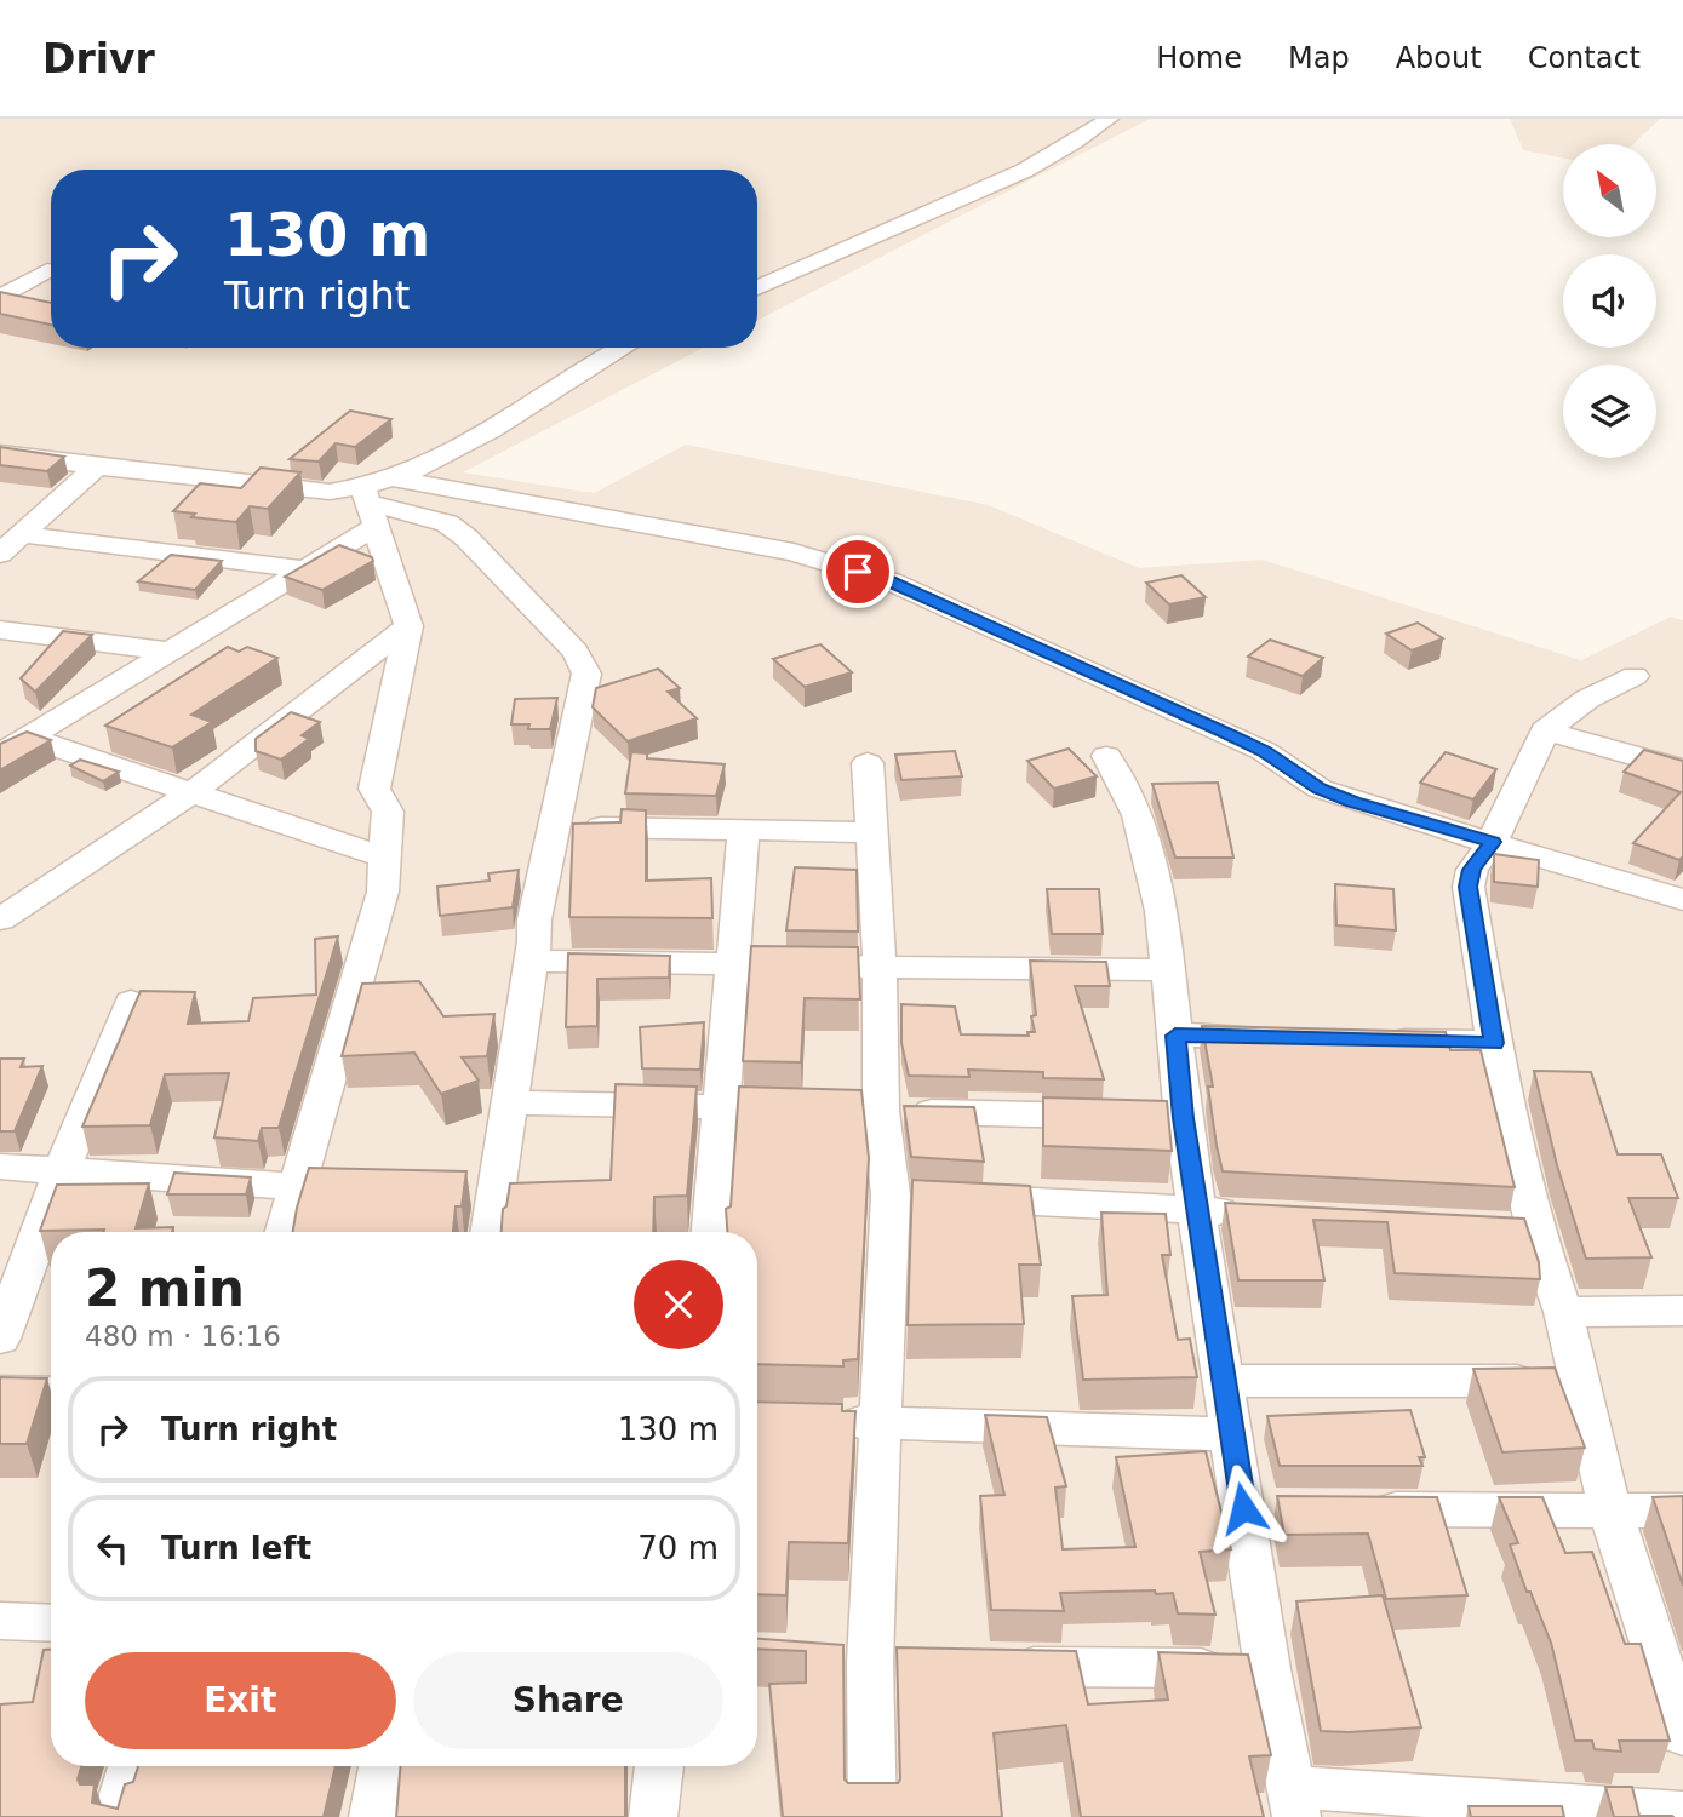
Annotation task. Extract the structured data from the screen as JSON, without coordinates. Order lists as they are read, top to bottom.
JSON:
{
  "north": "top left",
  "page": {
    "header": "Drivr",
    "nav": [
      "Home",
      "Map",
      "About",
      "Contact"
    ],
    "turn": ["130 m", "Turn right"],
    "heading": ["2 min", "480 m · 16:16"],
    "list": [
      {
        "name": "Turn right",
        "value": "130 m"
      },
      {
        "name": "Turn left",
        "value": "70 m"
      }
    ],
    "buttons": ["Exit", "Share"]
  }
}
